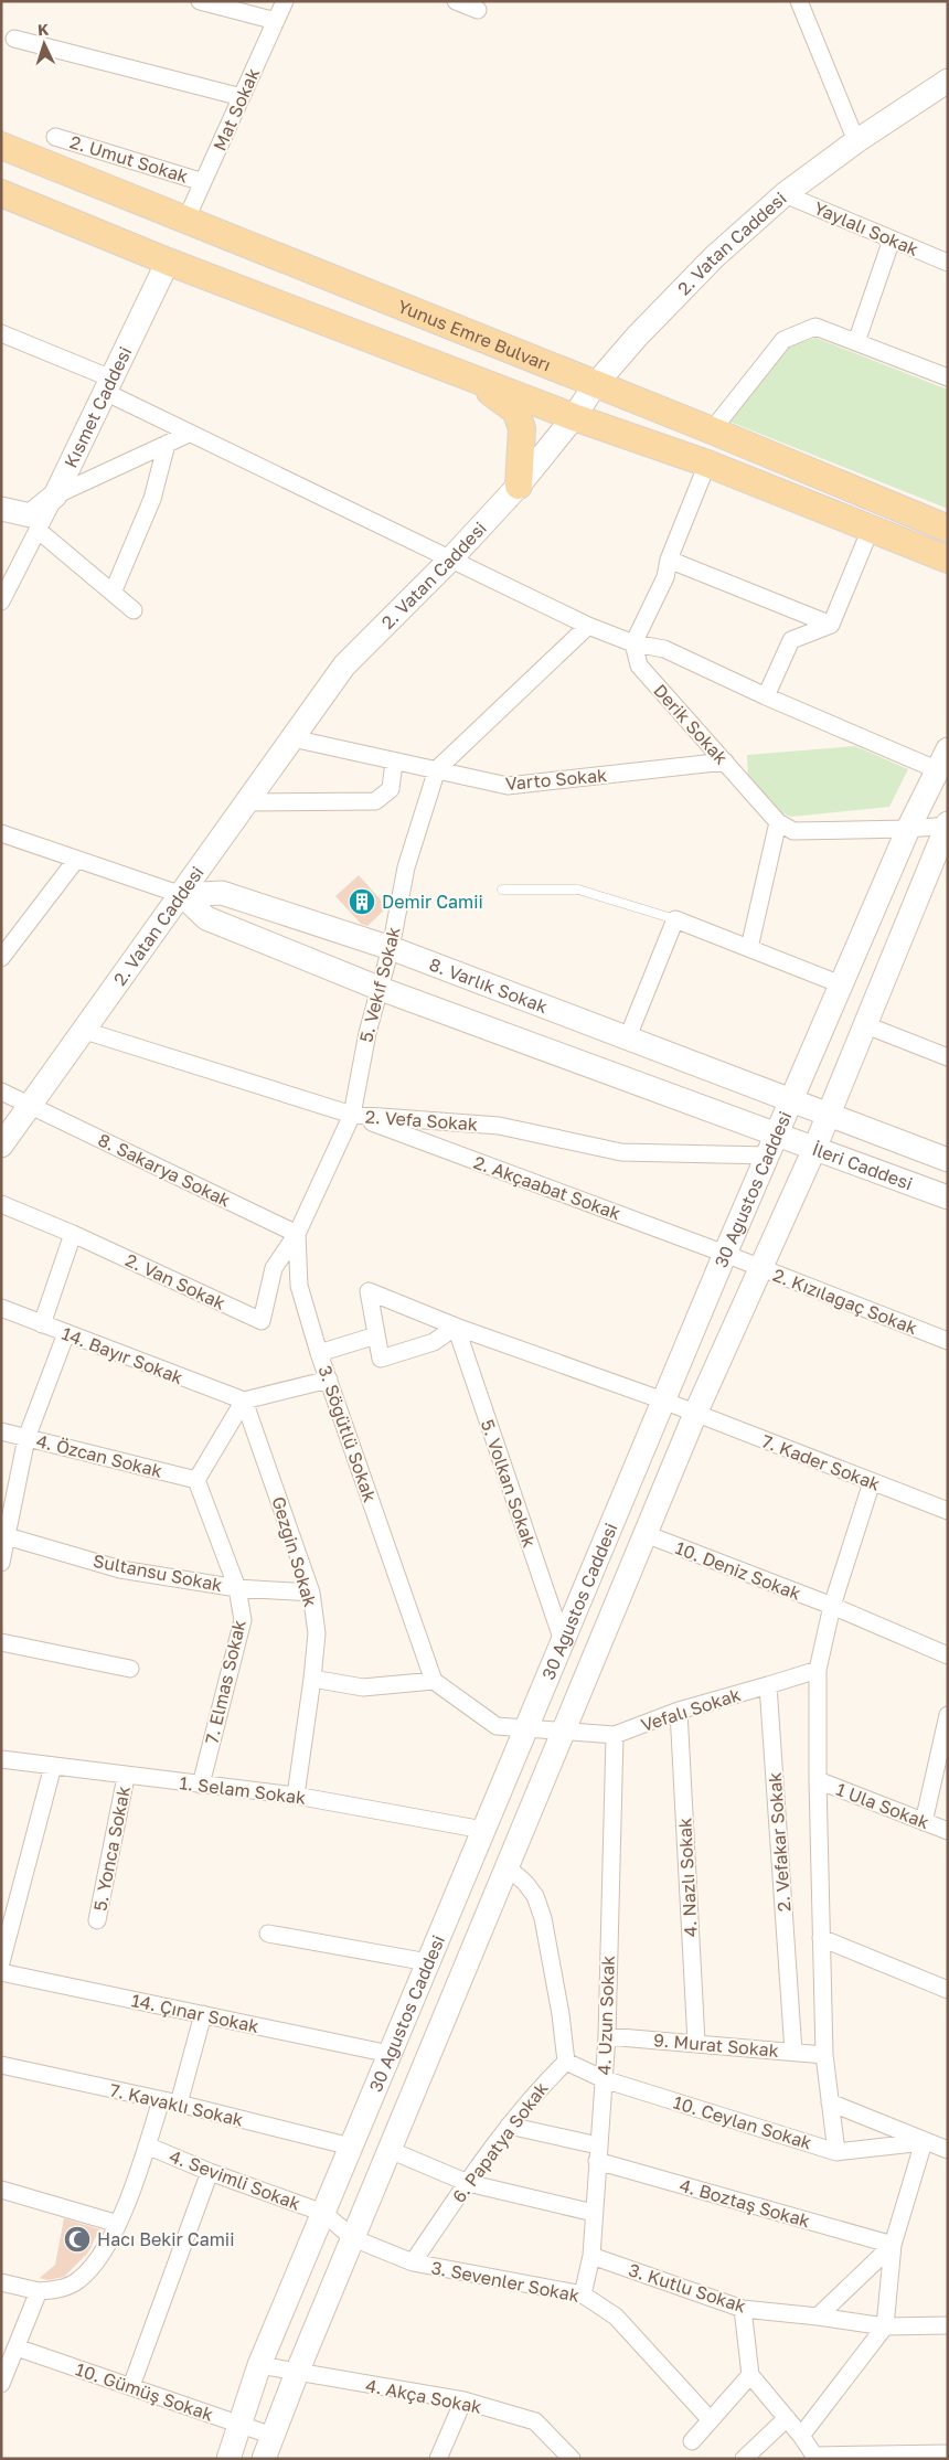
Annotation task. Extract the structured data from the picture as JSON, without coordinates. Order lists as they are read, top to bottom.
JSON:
{
  "streets": {
    "main road": [
      "2. Vatan Caddesi",
      "Yunus Emre Bulvarı",
      "Kısmet Caddesi",
      "8. Varlık Sokak",
      "İleri Caddesi",
      "30 Ağustos Caddesi"
    ],
    "street": [
      "Mat Sokak",
      "2. Umut Sokak",
      "Yaylalı Sokak",
      "Derik Sokak",
      "Varto Sokak",
      "5. Vekıf Sokak",
      "2. Vefa Sokak",
      "8. Sakarya Sokak",
      "2. Akçaabat Sokak",
      "2. Van Sokak",
      "2. Kızılağaç Sokak",
      "14. Bayır Sokak",
      "3. Söğütlü Sokak",
      "4. Özcan Sokak",
      "7. Kader Sokak",
      "5. Volkan Sokak",
      "Gezgin Sokak",
      "10. Deniz Sokak",
      "Sultansu Sokak",
      "7. Elmas Sokak",
      "Vefalı Sokak",
      "1. Selam Sokak",
      "1 Ula Sokak",
      "2. Vefakar Sokak",
      "5. Yonca Sokak",
      "4. Nazlı Sokak",
      "14. Çınar Sokak",
      "4. Uzun Sokak",
      "9. Murat Sokak",
      "7. Kavaklı Sokak",
      "10. Ceylan Sokak",
      "6. Papatya Sokak",
      "4. Sevimli Sokak",
      "4. Boztaş Sokak",
      "3. Sevenler Sokak",
      "3. Kutlu Sokak",
      "10. Gümüş Sokak",
      "4. Akça Sokak"
    ]
  },
  "crossings": [
    ["Mat Sokak", "2. Umut Sokak"],
    ["Mat Sokak", "Yunus Emre Bulvarı"],
    ["Yaylalı Sokak", "2. Vatan Caddesi"],
    ["2. Vatan Caddesi", "Yunus Emre Bulvarı"],
    ["2. Vatan Caddesi", "Varto Sokak"],
    ["2. Vatan Caddesi", "8. Varlık Sokak"],
    ["2. Vatan Caddesi", "2. Vefa Sokak"],
    ["2. Vatan Caddesi", "8. Sakarya Sokak"],
    ["Derik Sokak", "Varto Sokak"],
    ["Derik Sokak", "30 Ağustos Caddesi"],
    ["Varto Sokak", "5. Vekıf Sokak"],
    ["5. Vekıf Sokak", "8. Varlık Sokak"],
    ["5. Vekıf Sokak", "2. Vefa Sokak"],
    ["5. Vekıf Sokak", "2. Akçaabat Sokak"],
    ["5. Vekıf Sokak", "3. Söğütlü Sokak"],
    ["8. Varlık Sokak", "2. Vefa Sokak"],
    ["8. Varlık Sokak", "İleri Caddesi"],
    ["8. Varlık Sokak", "30 Ağustos Caddesi"],
    ["2. Vefa Sokak", "İleri Caddesi"],
    ["2. Vefa Sokak", "2. Akçaabat Sokak"],
    ["2. Vefa Sokak", "30 Ağustos Caddesi"],
    ["2. Vefa Sokak", "3. Söğütlü Sokak"],
    ["İleri Caddesi", "30 Ağustos Caddesi"],
    ["8. Sakarya Sokak", "2. Van Sokak"],
    ["8. Sakarya Sokak", "3. Söğütlü Sokak"],
    ["2. Akçaabat Sokak", "30 Ağustos Caddesi"],
    ["2. Akçaabat Sokak", "2. Kızılağaç Sokak"],
    ["2. Akçaabat Sokak", "3. Söğütlü Sokak"],
    ["30 Ağustos Caddesi", "2. Kızılağaç Sokak"],
    ["30 Ağustos Caddesi", "7. Kader Sokak"],
    ["30 Ağustos Caddesi", "5. Volkan Sokak"],
    ["30 Ağustos Caddesi", "10. Deniz Sokak"],
    ["30 Ağustos Caddesi", "1. Selam Sokak"],
    ["30 Ağustos Caddesi", "14. Çınar Sokak"],
    ["30 Ağustos Caddesi", "7. Kavaklı Sokak"],
    ["30 Ağustos Caddesi", "4. Sevimli Sokak"],
    ["30 Ağustos Caddesi", "3. Sevenler Sokak"],
    ["30 Ağustos Caddesi", "10. Gümüş Sokak"],
    ["30 Ağustos Caddesi", "4. Akça Sokak"],
    ["2. Van Sokak", "3. Söğütlü Sokak"],
    ["14. Bayır Sokak", "Gezgin Sokak"],
    ["4. Özcan Sokak", "7. Elmas Sokak"],
    ["Gezgin Sokak", "Sultansu Sokak"],
    ["Gezgin Sokak", "1. Selam Sokak"],
    ["Sultansu Sokak", "7. Elmas Sokak"],
    ["7. Elmas Sokak", "1. Selam Sokak"],
    ["Vefalı Sokak", "2. Vefakar Sokak"],
    ["Vefalı Sokak", "4. Nazlı Sokak"],
    ["Vefalı Sokak", "4. Uzun Sokak"],
    ["1. Selam Sokak", "5. Yonca Sokak"],
    ["2. Vefakar Sokak", "9. Murat Sokak"],
    ["4. Nazlı Sokak", "9. Murat Sokak"],
    ["4. Uzun Sokak", "9. Murat Sokak"],
    ["4. Uzun Sokak", "10. Ceylan Sokak"],
    ["4. Uzun Sokak", "4. Boztaş Sokak"],
    ["4. Uzun Sokak", "3. Sevenler Sokak"],
    ["4. Uzun Sokak", "3. Kutlu Sokak"],
    ["10. Ceylan Sokak", "6. Papatya Sokak"],
    ["6. Papatya Sokak", "4. Boztaş Sokak"],
    ["6. Papatya Sokak", "3. Sevenler Sokak"],
    ["4. Sevimli Sokak", "3. Sevenler Sokak"]
  ],
  "places": {
    "building": ["Demir Camii"],
    "mosque": ["Hacı Bekir Camii"]
  },
  "north": "top"
}
